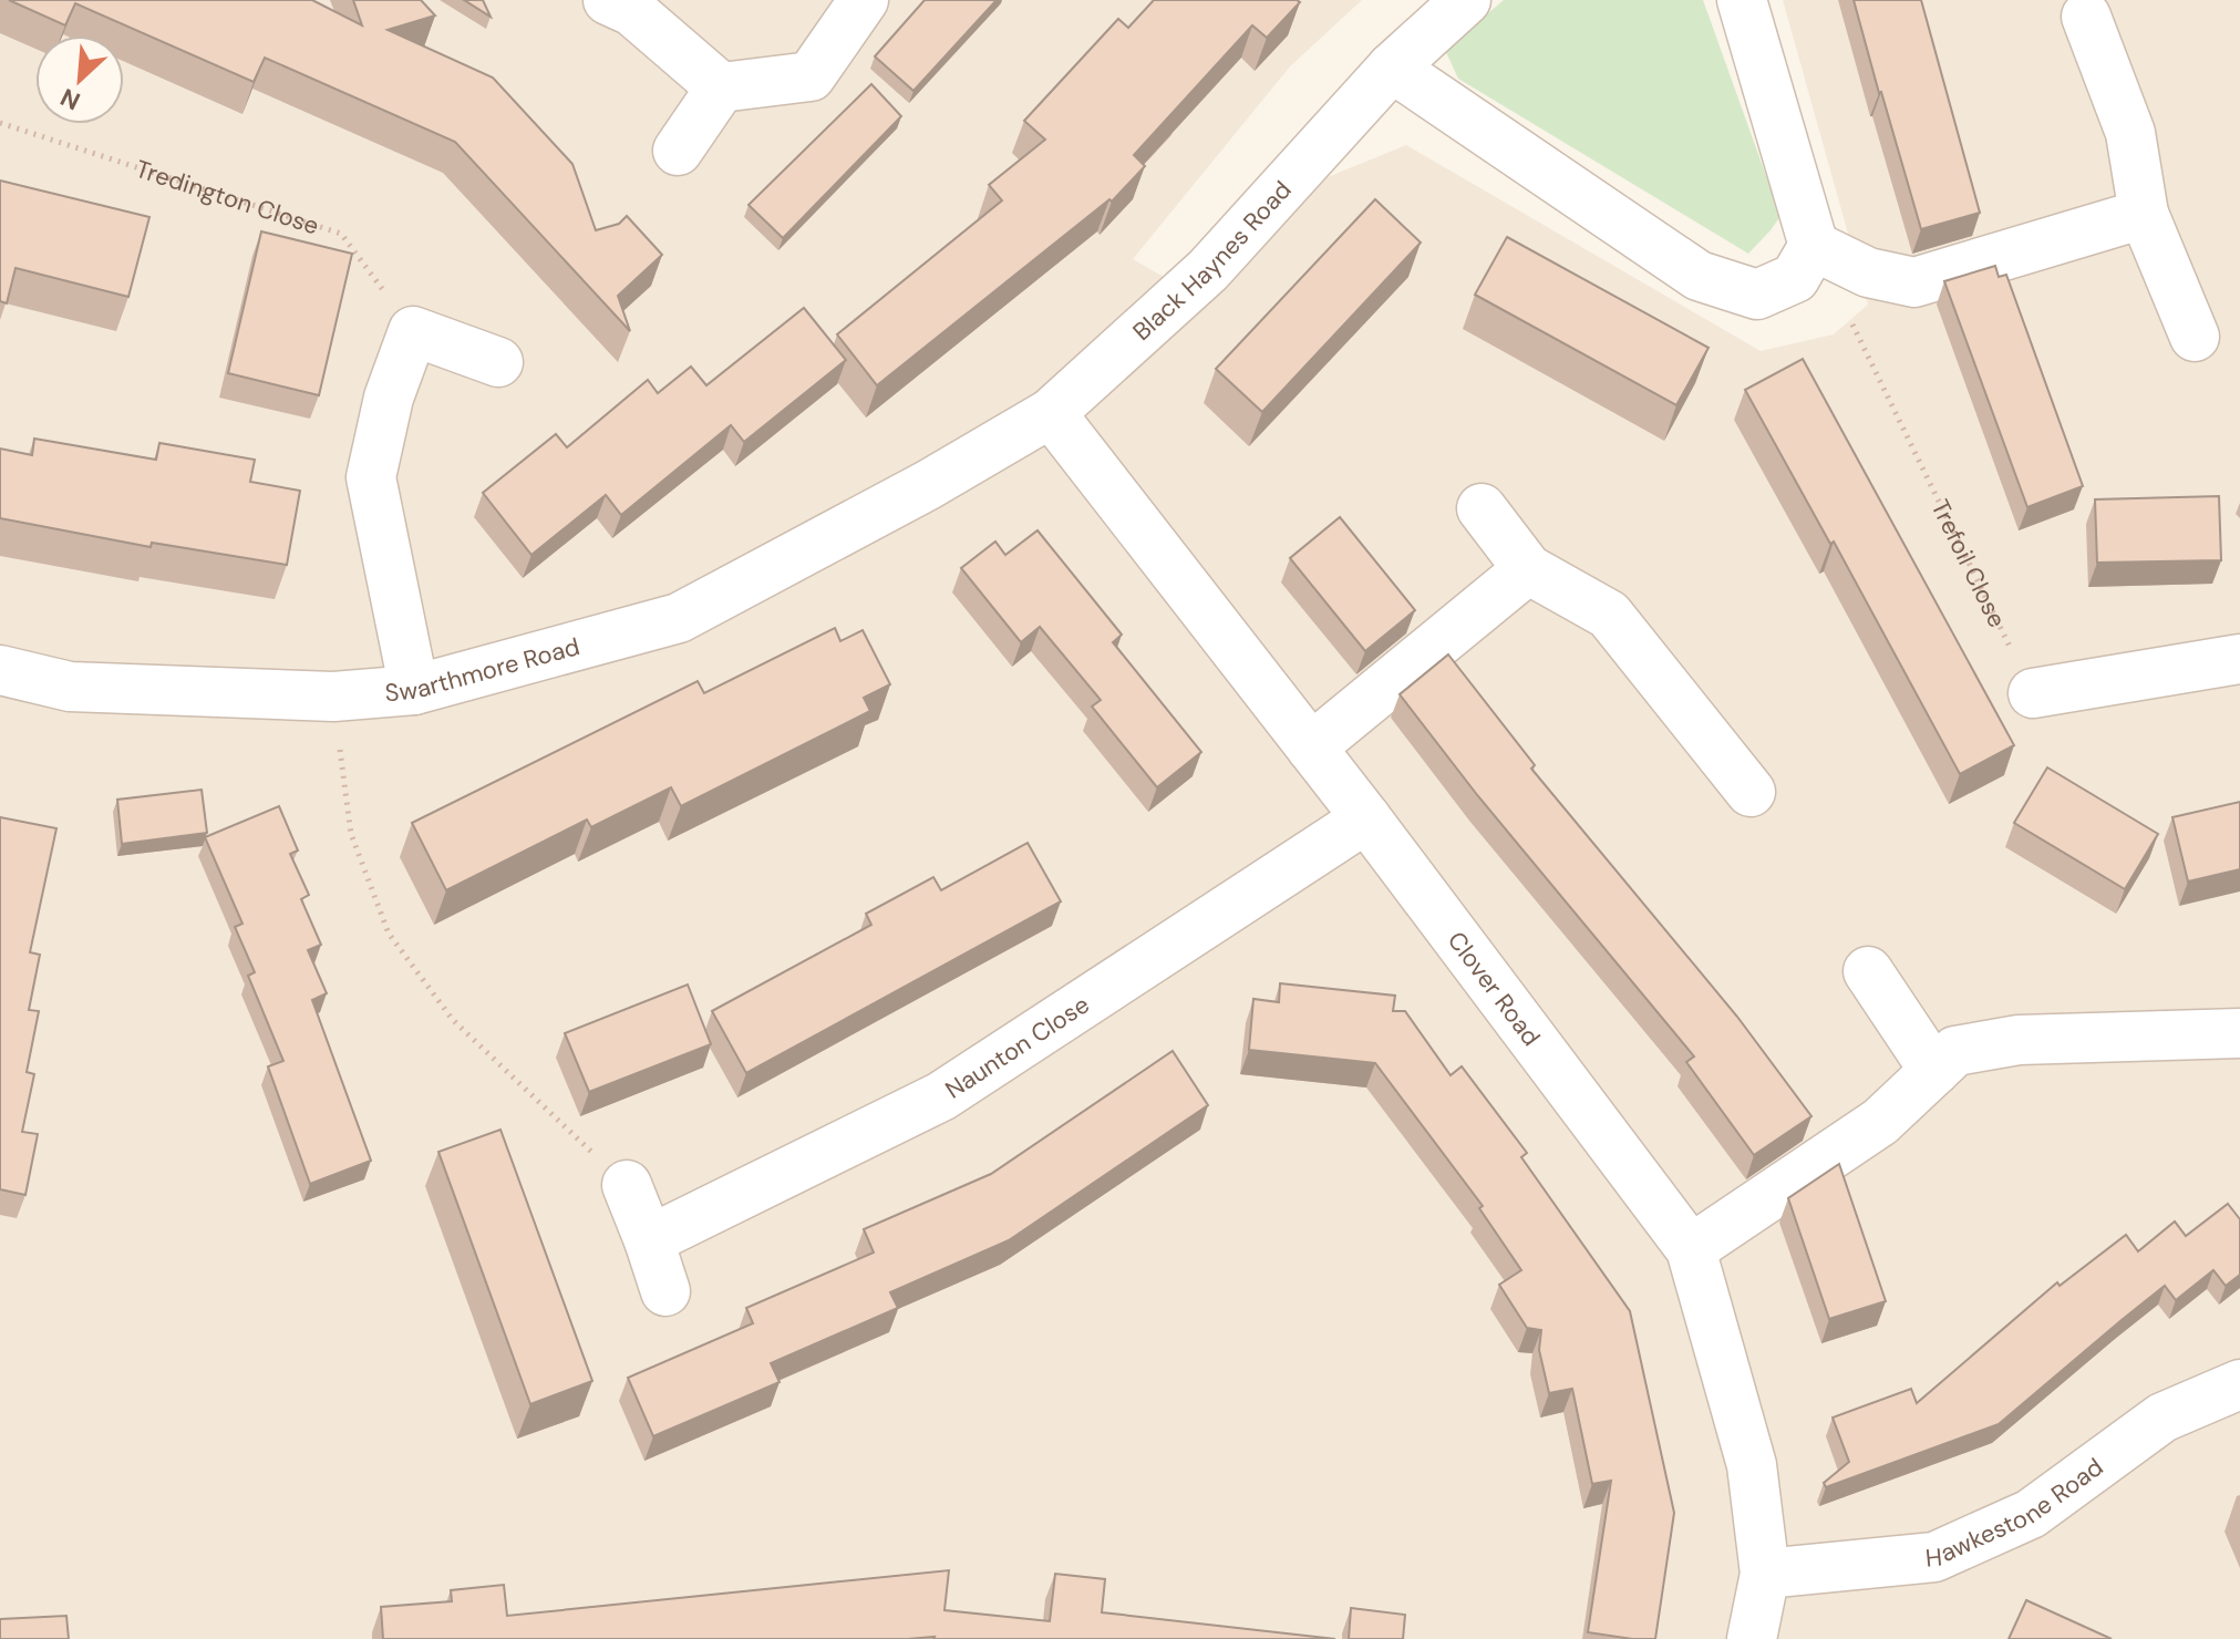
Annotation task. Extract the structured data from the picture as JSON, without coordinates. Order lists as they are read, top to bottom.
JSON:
{
  "streets": {
    "street": [
      "Black Haynes Road",
      "Swarthmore Road",
      "Clover Road",
      "Naunton Close",
      "Hawkestone Road"
    ],
    "path": ["Tredington Close", "Trefoil Close"]
  },
  "crossings": [
    ["Black Haynes Road", "Swarthmore Road"],
    ["Black Haynes Road", "Clover Road"],
    ["Clover Road", "Naunton Close"],
    ["Clover Road", "Hawkestone Road"]
  ],
  "north": "bottom left"
}
